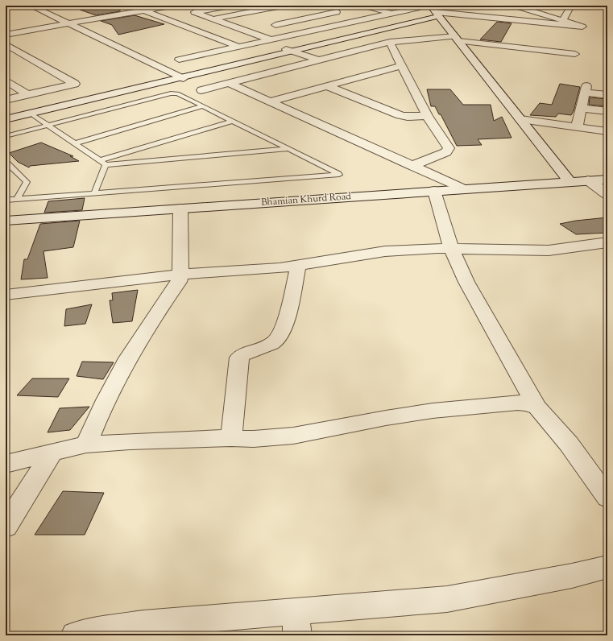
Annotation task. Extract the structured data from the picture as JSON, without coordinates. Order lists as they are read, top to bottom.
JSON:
{
  "streets": {
    "street": ["Bhamian Khurd Road"]
  }
}
